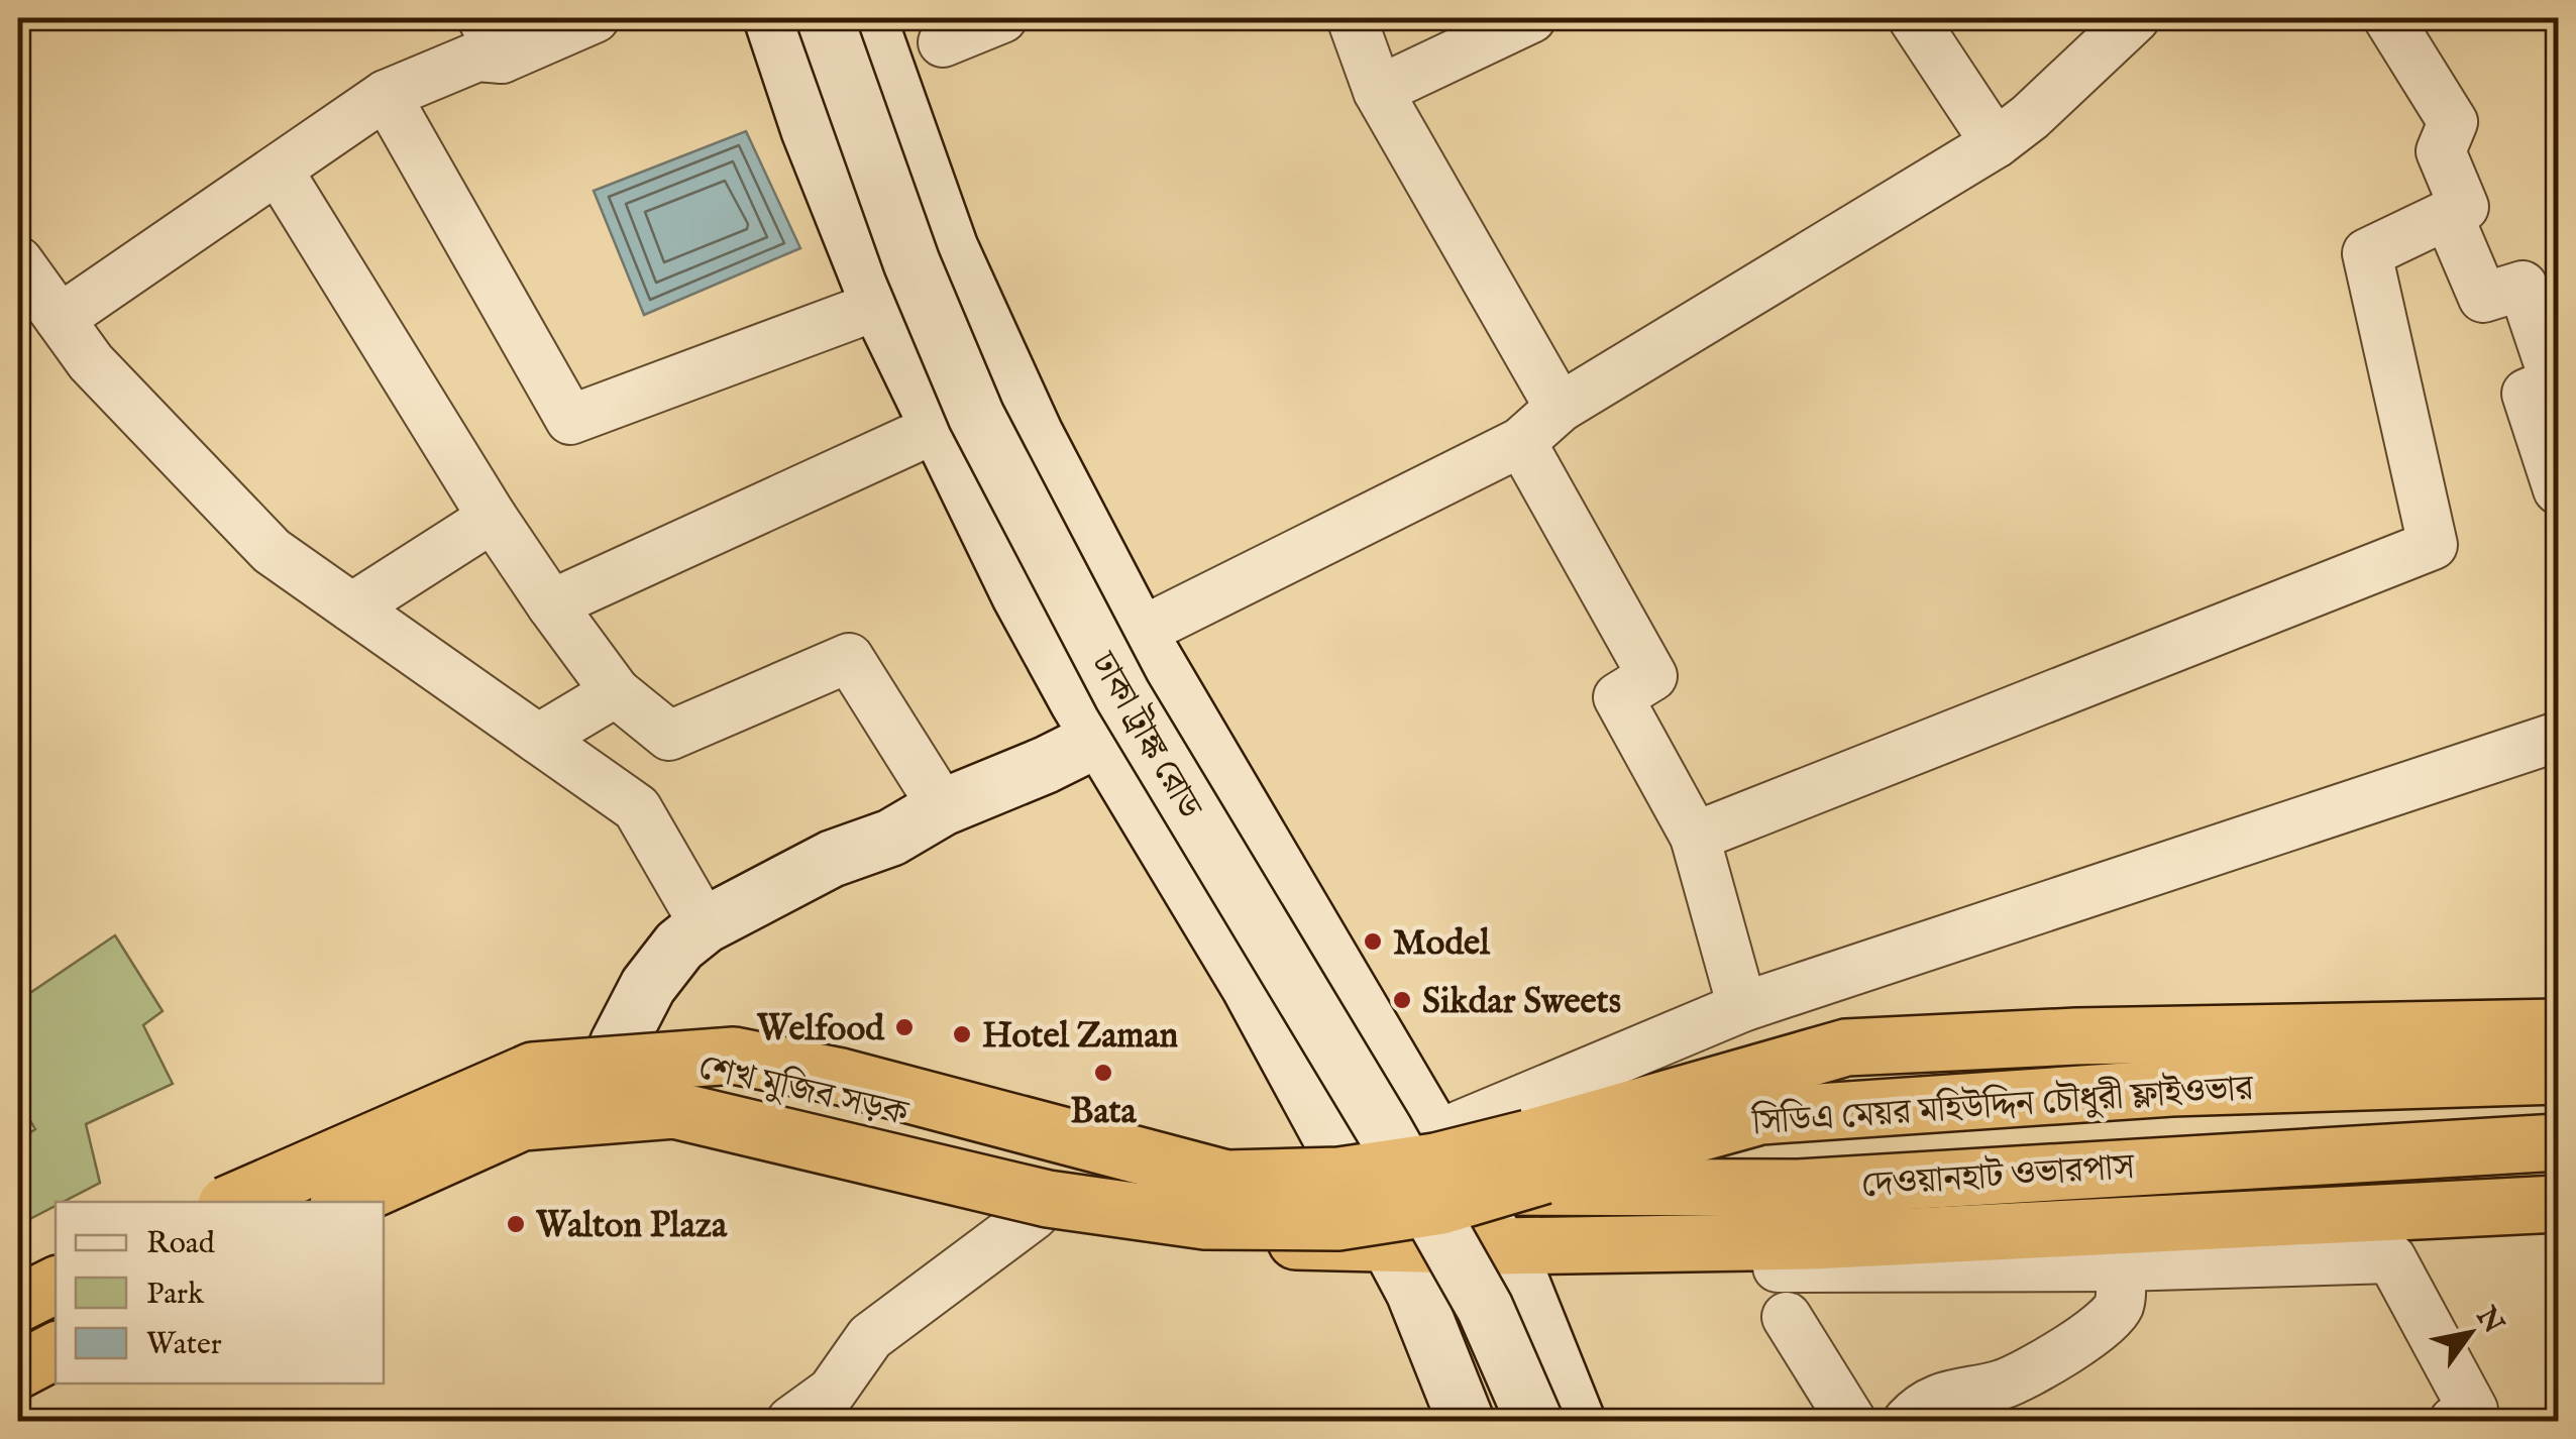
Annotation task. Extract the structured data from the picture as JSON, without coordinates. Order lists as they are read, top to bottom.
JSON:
{
  "streets": {
    "highway": ["শেখ মুজিব সড়ক", "সিডিএ মেয়র মহিউদ্দিন চৌধুরী ফ্লাইওভার", "দেওয়ানহাট ওভারপাস"],
    "main road": ["ঢাকা ট্রাঙ্ক রোড"]
  },
  "crossings": [
    ["ঢাকা ট্রাঙ্ক রোড", "শেখ মুজিব সড়ক"],
    ["শেখ মুজিব সড়ক", "দেওয়ানহাট ওভারপাস"]
  ],
  "places": [
    "Model",
    "Sikdar Sweets",
    "Welfood",
    "Hotel Zaman",
    "Bata",
    "Walton Plaza"
  ],
  "legend": ["Road", "Park", "Water"],
  "north": "top right"
}
